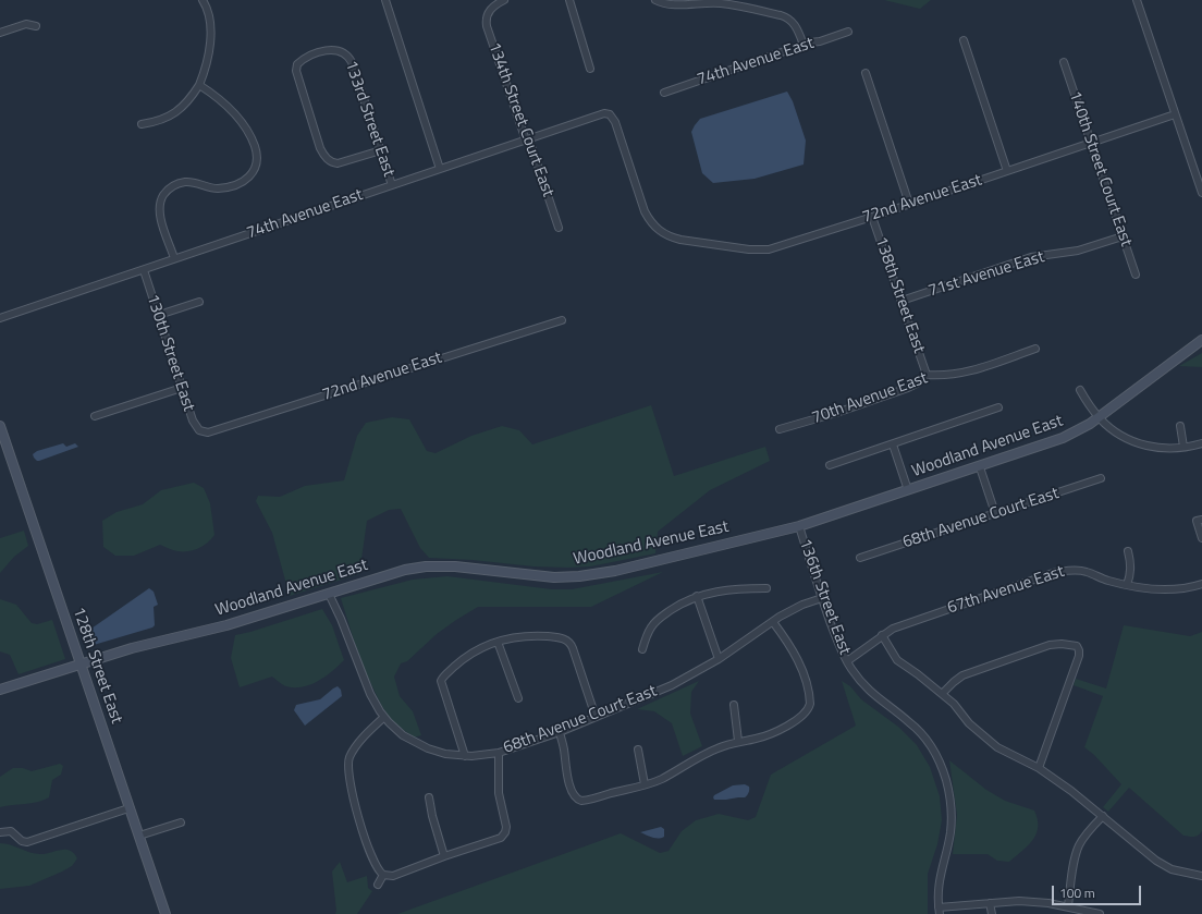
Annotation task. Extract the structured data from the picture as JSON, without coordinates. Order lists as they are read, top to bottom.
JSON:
{
  "streets": {
    "street": [
      "74th Avenue East",
      "133rd Street East",
      "134th Street Court East",
      "140th Street Court East",
      "72nd Avenue East",
      "71st Avenue East",
      "138th Street East",
      "130th Street East",
      "70th Avenue East",
      "Woodland Avenue East",
      "68th Avenue Court East",
      "67th Avenue East",
      "136th Street East",
      "128th Street East"
    ]
  },
  "crossings": [
    ["74th Avenue East", "133rd Street East"],
    ["74th Avenue East", "134th Street Court East"],
    ["74th Avenue East", "72nd Avenue East"],
    ["74th Avenue East", "130th Street East"],
    ["140th Street Court East", "72nd Avenue East"],
    ["140th Street Court East", "71st Avenue East"],
    ["72nd Avenue East", "138th Street East"],
    ["72nd Avenue East", "130th Street East"],
    ["71st Avenue East", "138th Street East"],
    ["138th Street East", "70th Avenue East"],
    ["Woodland Avenue East", "68th Avenue Court East"],
    ["Woodland Avenue East", "136th Street East"],
    ["Woodland Avenue East", "128th Street East"],
    ["68th Avenue Court East", "136th Street East"],
    ["67th Avenue East", "136th Street East"]
  ],
  "scale_bar": "100 m"
}
